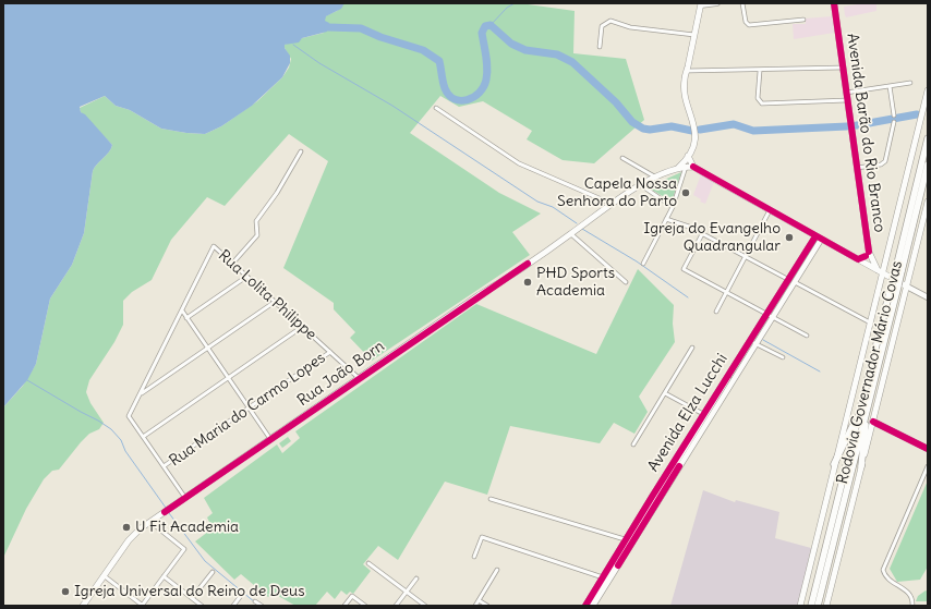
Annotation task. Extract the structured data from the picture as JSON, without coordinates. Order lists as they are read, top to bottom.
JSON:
{
  "streets": {
    "highway": ["Rodovia Governador Mário Covas"],
    "main road": ["Avenida Barão do Rio Branco", "Rua João Born", "Avenida Elza Lucchi"],
    "street": ["Rua Lolita Philippe", "Rua Maria do Carmo Lopes"]
  },
  "crossings": [
    ["Rua Lolita Philippe", "Rua João Born"],
    ["Rua Lolita Philippe", "Rua Maria do Carmo Lopes"]
  ],
  "places": [
    "Capela Nossa Senhora do Parto",
    "Igreja do Evangelho Quadrangular",
    "PHD Sports Academia",
    "U Fit Academia",
    "Igreja Universal do Reino de Deus"
  ]
}
